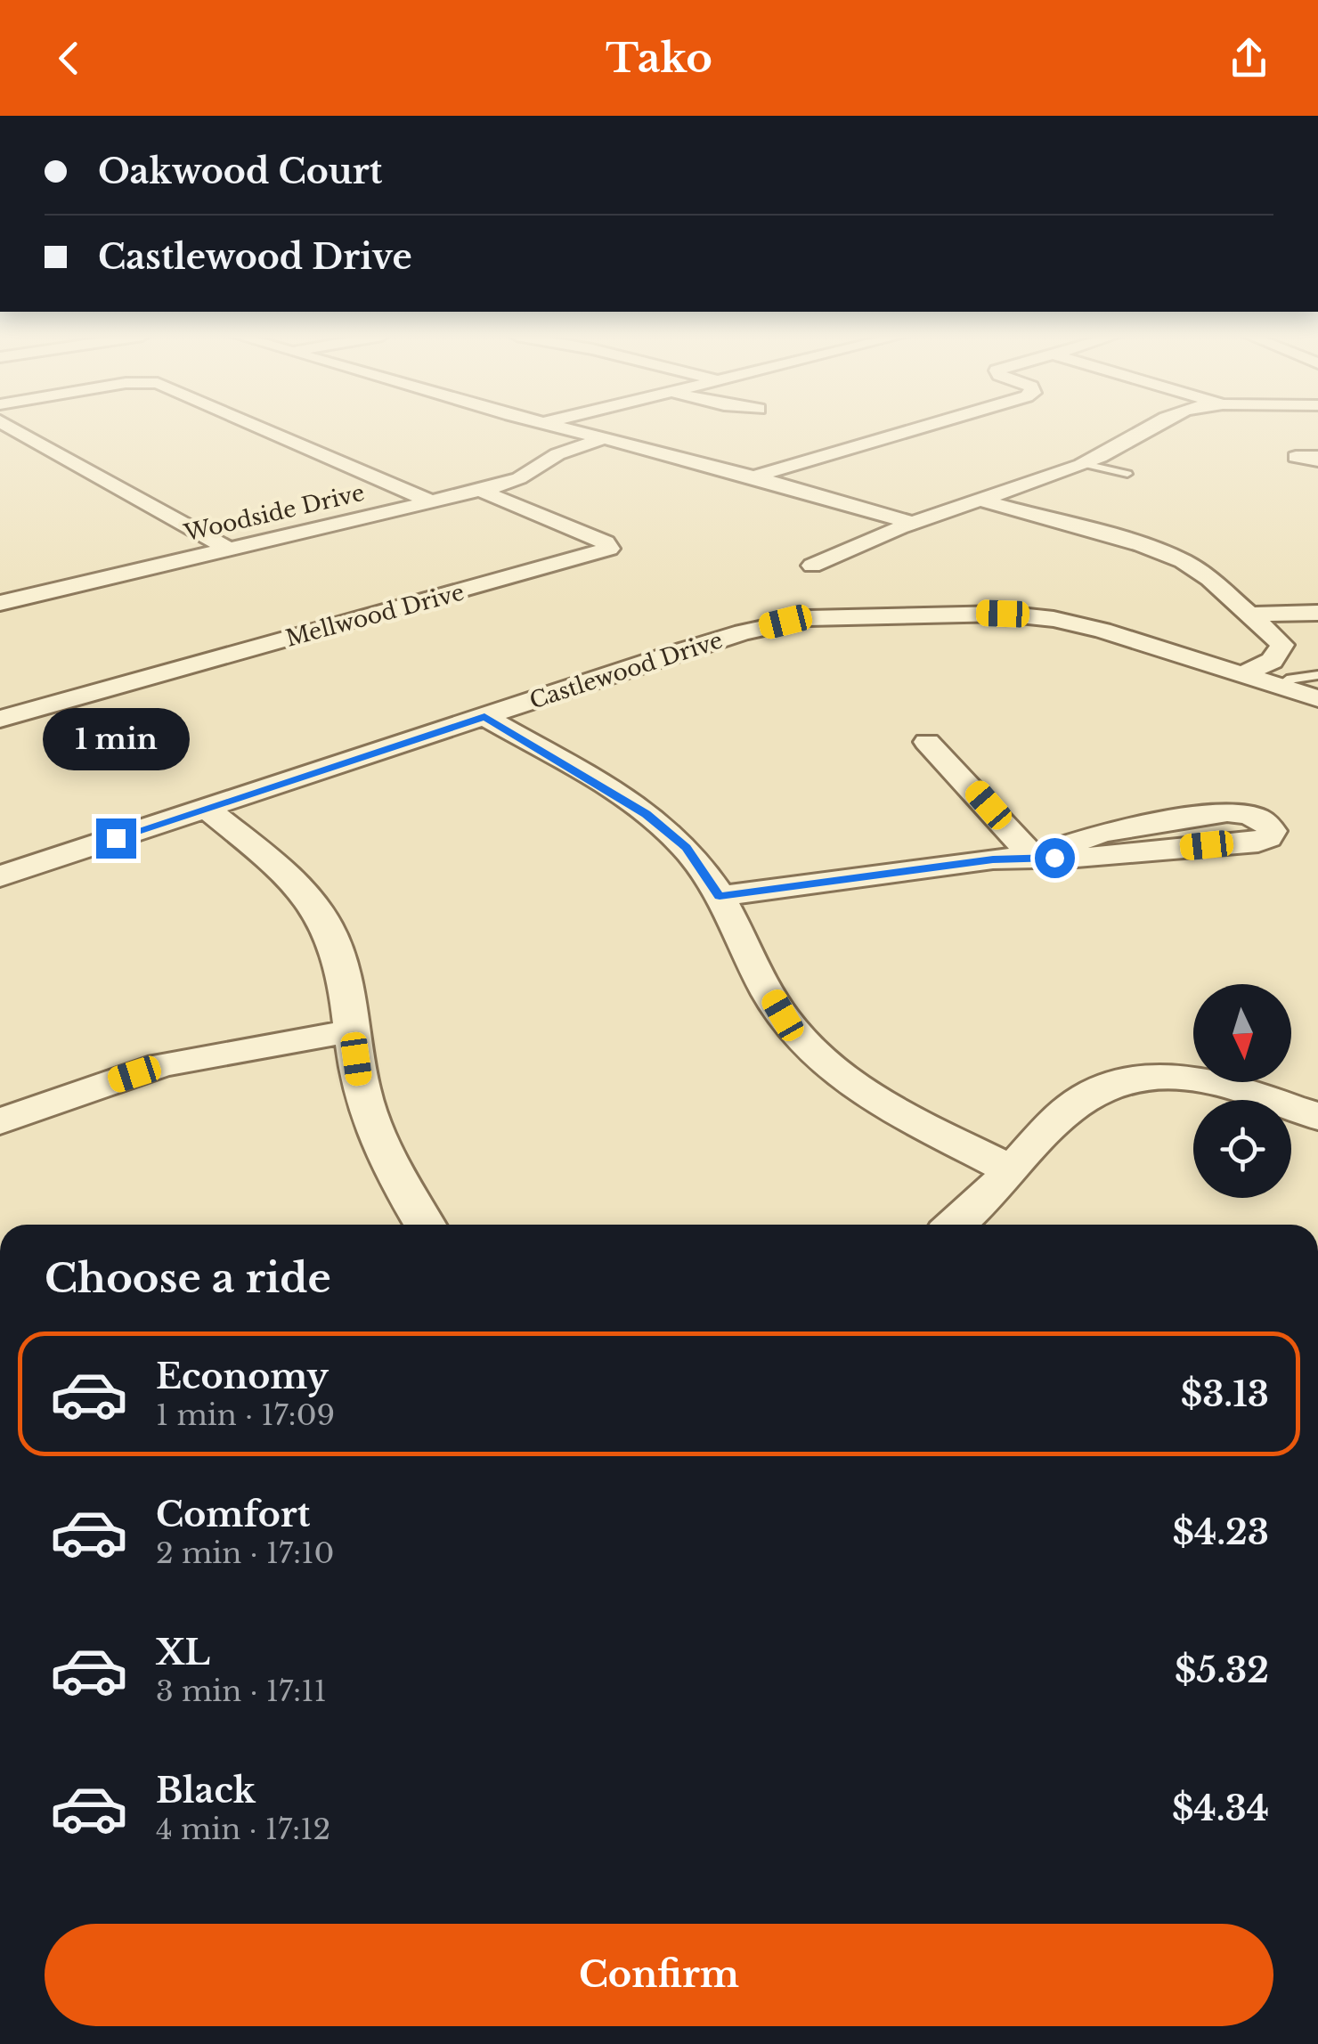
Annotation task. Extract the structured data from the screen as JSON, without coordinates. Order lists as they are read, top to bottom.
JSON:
{
  "streets": {
    "street": ["Woodside Drive", "Mellwood Drive", "Castlewood Drive"]
  },
  "crossings": [
    ["Woodside Drive", "Mellwood Drive"]
  ],
  "north": "bottom",
  "page": {
    "header": "Tako",
    "banner": ["Oakwood Court", "Castlewood Drive"],
    "bubble": "1 min",
    "heading": "Choose a ride",
    "list": [
      {
        "name": "Economy",
        "note": "1 min · 17:09",
        "value": "$3.13"
      },
      {
        "name": "Comfort",
        "note": "2 min · 17:10",
        "value": "$4.23"
      },
      {
        "name": "XL",
        "note": "3 min · 17:11",
        "value": "$5.32"
      },
      {
        "name": "Black",
        "note": "4 min · 17:12",
        "value": "$4.34"
      }
    ],
    "buttons": "Confirm"
  }
}
